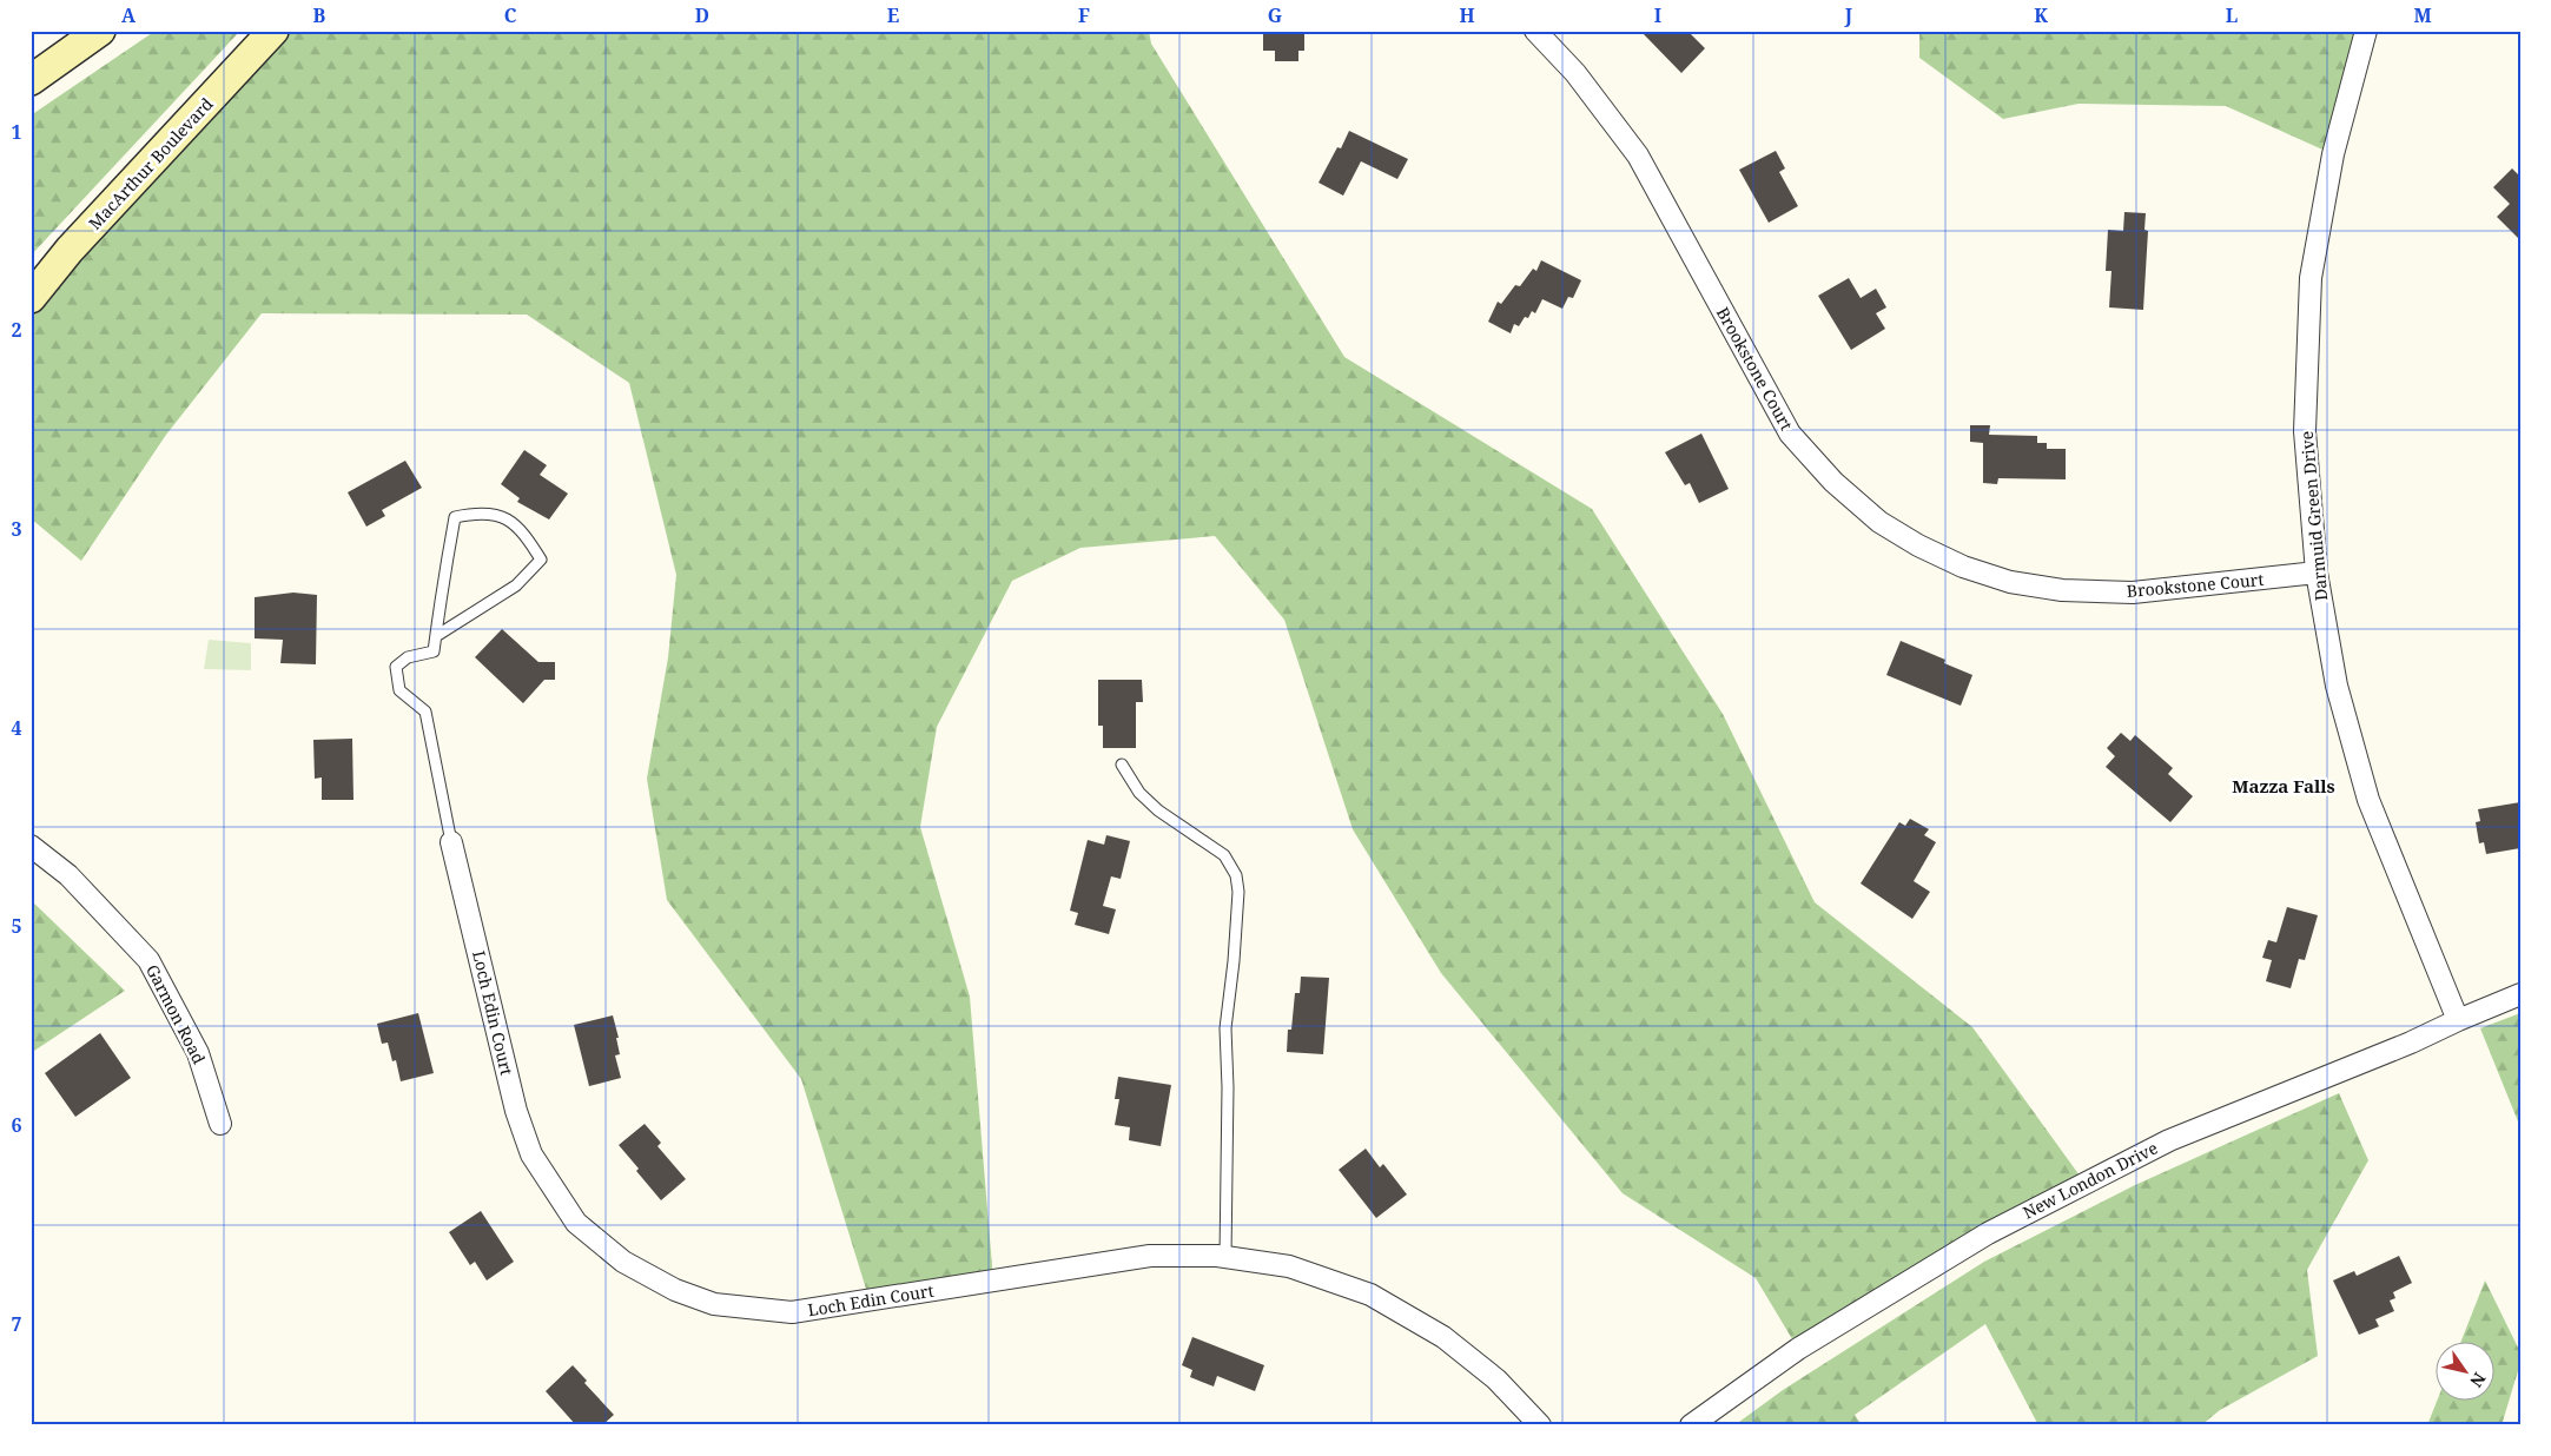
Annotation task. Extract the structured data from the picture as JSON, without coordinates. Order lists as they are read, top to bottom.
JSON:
{
  "streets": {
    "main road": ["MacArthur Boulevard"],
    "street": [
      "Brookstone Court",
      "Darmuid Green Drive",
      "Loch Edin Court",
      "Garmon Road",
      "New London Drive"
    ]
  },
  "crossings": [
    ["Brookstone Court", "Darmuid Green Drive"],
    ["Darmuid Green Drive", "New London Drive"]
  ],
  "districts": ["Mazza Falls"],
  "north": "bottom right",
  "grid": {
    "columns": [
      "A",
      "B",
      "C",
      "D",
      "E",
      "F",
      "G",
      "H",
      "I",
      "J",
      "K",
      "L",
      "M"
    ],
    "rows": [
      "1",
      "2",
      "3",
      "4",
      "5",
      "6",
      "7"
    ]
  }
}
